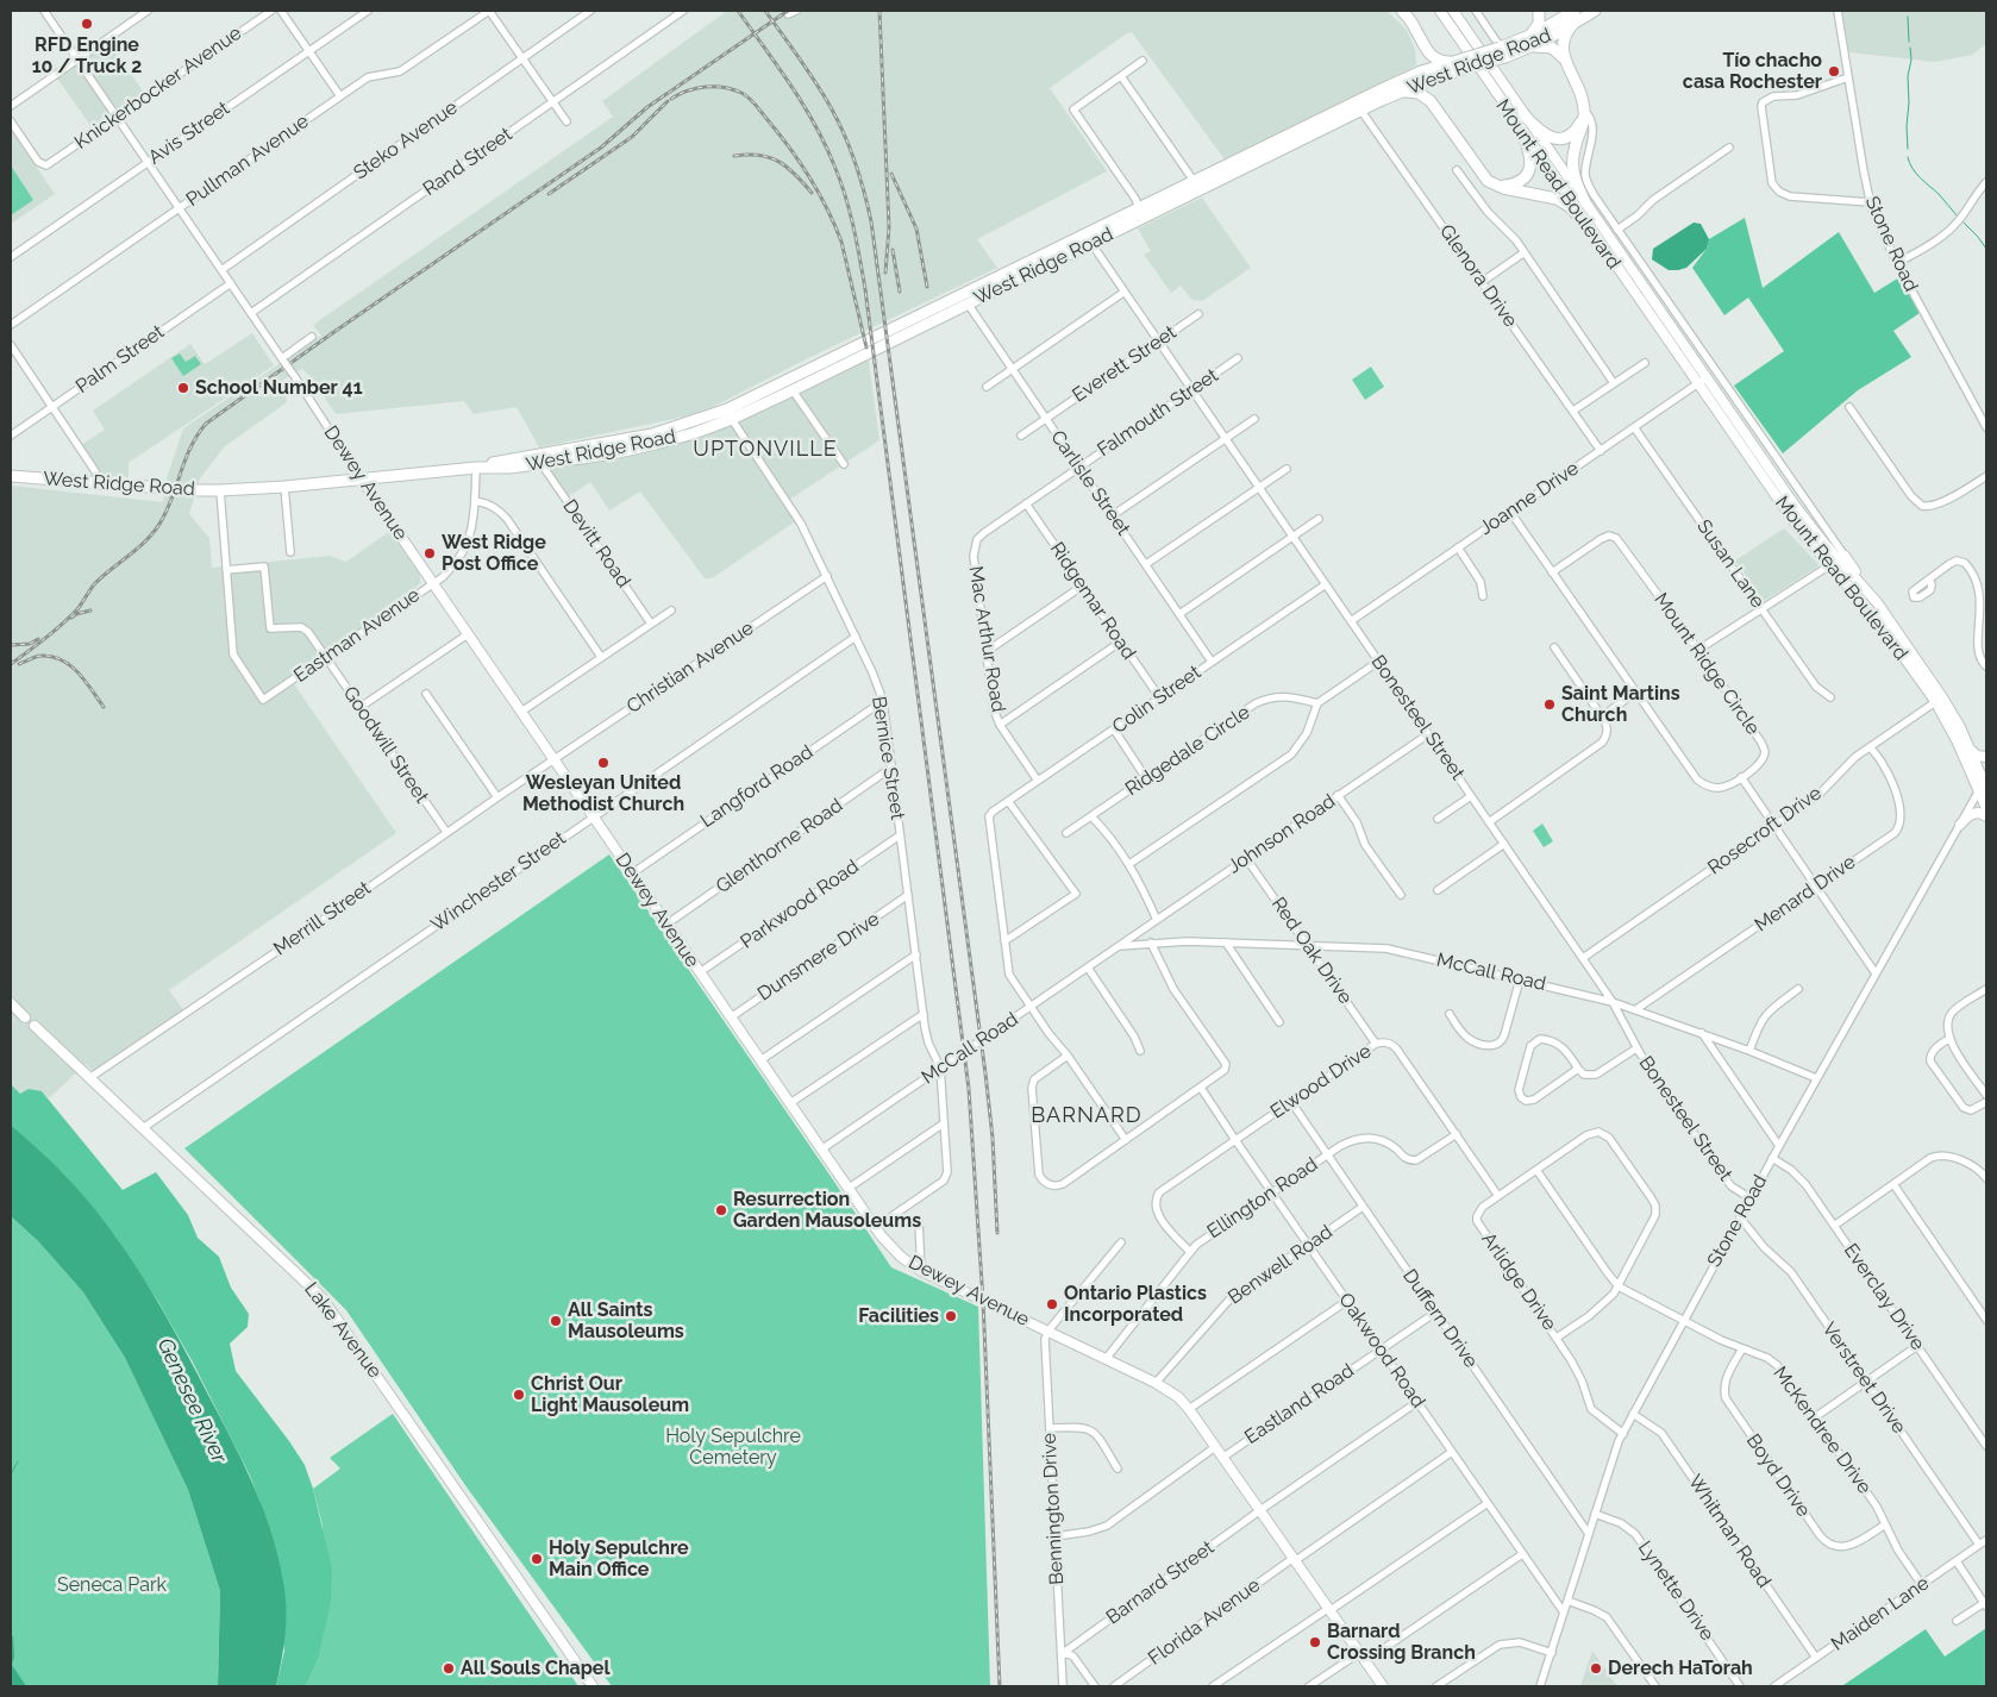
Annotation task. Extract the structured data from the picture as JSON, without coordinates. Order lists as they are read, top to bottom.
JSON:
{
  "streets": {
    "highway": ["West Ridge Road"],
    "main road": ["Mount Read Boulevard", "Dewey Avenue", "Lake Avenue"],
    "street": [
      "Knickerbocker Avenue",
      "Avis Street",
      "Steko Avenue",
      "Pullman Avenue",
      "Rand Street",
      "Stone Road",
      "Glenora Drive",
      "Palm Street",
      "Everett Street",
      "Falmouth Street",
      "Carlisle Street",
      "Joanne Drive",
      "Devitt Road",
      "Susan Lane",
      "Ridgemar Road",
      "Eastman Avenue",
      "Mac Arthur Road",
      "Mount Ridge Circle",
      "Christian Avenue",
      "Colin Street",
      "Bonesteel Street",
      "Goodwill Street",
      "Ridgedale Circle",
      "Bernice Street",
      "Langford Road",
      "Rosecroft Drive",
      "Johnson Road",
      "Glenthorne Road",
      "Winchester Street",
      "Menard Drive",
      "Parkwood Road",
      "Merrill Street",
      "Red Oak Drive",
      "Dunsmere Drive",
      "McCall Road",
      "Elwood Drive",
      "Ellington Road",
      "Benwell Road",
      "Arlidge Drive",
      "Everclay Drive",
      "Duffern Drive",
      "Oakwood Road",
      "Verstreet Drive",
      "Eastland Road",
      "McKendree Drive",
      "Boyd Drive",
      "Bennington Drive",
      "Whitman Road",
      "Barnard Street",
      "Lynette Drive",
      "Maiden Lane",
      "Florida Avenue"
    ]
  },
  "crossings": [
    ["West Ridge Road", "Glenora Drive"],
    ["West Ridge Road", "Dewey Avenue"],
    ["West Ridge Road", "Carlisle Street"],
    ["West Ridge Road", "Devitt Road"],
    ["West Ridge Road", "Eastman Avenue"],
    ["West Ridge Road", "Bonesteel Street"],
    ["West Ridge Road", "Bernice Street"],
    ["Knickerbocker Avenue", "Dewey Avenue"],
    ["Avis Street", "Dewey Avenue"],
    ["Steko Avenue", "Dewey Avenue"],
    ["Pullman Avenue", "Dewey Avenue"],
    ["Rand Street", "Dewey Avenue"],
    ["Mount Read Boulevard", "Stone Road"],
    ["Mount Read Boulevard", "Joanne Drive"],
    ["Mount Read Boulevard", "Rosecroft Drive"],
    ["Stone Road", "Bonesteel Street"],
    ["Stone Road", "McCall Road"],
    ["Stone Road", "Arlidge Drive"],
    ["Stone Road", "Everclay Drive"],
    ["Stone Road", "Duffern Drive"],
    ["Stone Road", "Oakwood Road"],
    ["Stone Road", "Verstreet Drive"],
    ["Stone Road", "McKendree Drive"],
    ["Stone Road", "Whitman Road"],
    ["Stone Road", "Lynette Drive"],
    ["Glenora Drive", "Joanne Drive"],
    ["Palm Street", "Dewey Avenue"],
    ["Everett Street", "Carlisle Street"],
    ["Everett Street", "Bonesteel Street"],
    ["Falmouth Street", "Carlisle Street"],
    ["Falmouth Street", "Mac Arthur Road"],
    ["Falmouth Street", "Bonesteel Street"],
    ["Dewey Avenue", "Eastman Avenue"],
    ["Dewey Avenue", "Christian Avenue"],
    ["Dewey Avenue", "Bernice Street"],
    ["Dewey Avenue", "Langford Road"],
    ["Dewey Avenue", "Glenthorne Road"],
    ["Dewey Avenue", "Winchester Street"],
    ["Dewey Avenue", "Parkwood Road"],
    ["Dewey Avenue", "Merrill Street"],
    ["Dewey Avenue", "Dunsmere Drive"],
    ["Dewey Avenue", "McCall Road"],
    ["Dewey Avenue", "Ellington Road"],
    ["Dewey Avenue", "Benwell Road"],
    ["Dewey Avenue", "Eastland Road"],
    ["Dewey Avenue", "Bennington Drive"],
    ["Dewey Avenue", "Barnard Street"],
    ["Dewey Avenue", "Florida Avenue"],
    ["Carlisle Street", "Mac Arthur Road"],
    ["Carlisle Street", "Colin Street"],
    ["Joanne Drive", "Susan Lane"],
    ["Joanne Drive", "Mount Ridge Circle"],
    ["Joanne Drive", "Bonesteel Street"],
    ["Ridgemar Road", "Mac Arthur Road"],
    ["Ridgemar Road", "Colin Street"],
    ["Eastman Avenue", "Goodwill Street"],
    ["Mac Arthur Road", "Colin Street"],
    ["Christian Avenue", "Bernice Street"],
    ["Christian Avenue", "Merrill Street"],
    ["Colin Street", "Bonesteel Street"],
    ["Bonesteel Street", "Rosecroft Drive"],
    ["Bonesteel Street", "Johnson Road"],
    ["Bonesteel Street", "McCall Road"],
    ["Goodwill Street", "Merrill Street"],
    ["Bernice Street", "Langford Road"],
    ["Bernice Street", "Glenthorne Road"],
    ["Bernice Street", "Winchester Street"],
    ["Bernice Street", "Parkwood Road"],
    ["Bernice Street", "Dunsmere Drive"],
    ["Bernice Street", "McCall Road"],
    ["Rosecroft Drive", "Menard Drive"],
    ["Johnson Road", "Red Oak Drive"],
    ["Johnson Road", "McCall Road"],
    ["Winchester Street", "Lake Avenue"],
    ["Menard Drive", "McCall Road"],
    ["Merrill Street", "Lake Avenue"],
    ["Red Oak Drive", "McCall Road"],
    ["Red Oak Drive", "Elwood Drive"],
    ["Elwood Drive", "Ellington Road"],
    ["Elwood Drive", "Arlidge Drive"],
    ["Elwood Drive", "Duffern Drive"],
    ["Elwood Drive", "Oakwood Road"],
    ["Ellington Road", "Duffern Drive"],
    ["Ellington Road", "Oakwood Road"],
    ["Benwell Road", "Duffern Drive"],
    ["Benwell Road", "Oakwood Road"],
    ["Arlidge Drive", "McKendree Drive"],
    ["Duffern Drive", "Eastland Road"],
    ["Oakwood Road", "Eastland Road"],
    ["Oakwood Road", "Barnard Street"],
    ["Oakwood Road", "Florida Avenue"],
    ["Verstreet Drive", "Maiden Lane"],
    ["McKendree Drive", "Boyd Drive"],
    ["McKendree Drive", "Maiden Lane"],
    ["Bennington Drive", "Barnard Street"],
    ["Whitman Road", "Maiden Lane"]
  ],
  "districts": ["UPTONVILLE", "BARNARD"],
  "water": ["Genesee River"],
  "parks": ["Holy Sepulchre Cemetery", "Seneca Park"],
  "places": [
    "RFD Engine 10 / Truck 2",
    "Tío chacho casa Rochester",
    "School Number 41",
    "West Ridge Post Office",
    "Saint Martins Church",
    "Wesleyan United Methodist Church",
    "Resurrection Garden Mausoleums",
    "Ontario Plastics Incorporated",
    "Facilities",
    "All Saints Mausoleums",
    "Christ Our Light Mausoleum",
    "Holy Sepulchre Main Office",
    "Barnard Crossing Branch",
    "All Souls Chapel",
    "Derech HaTorah"
  ]
}
